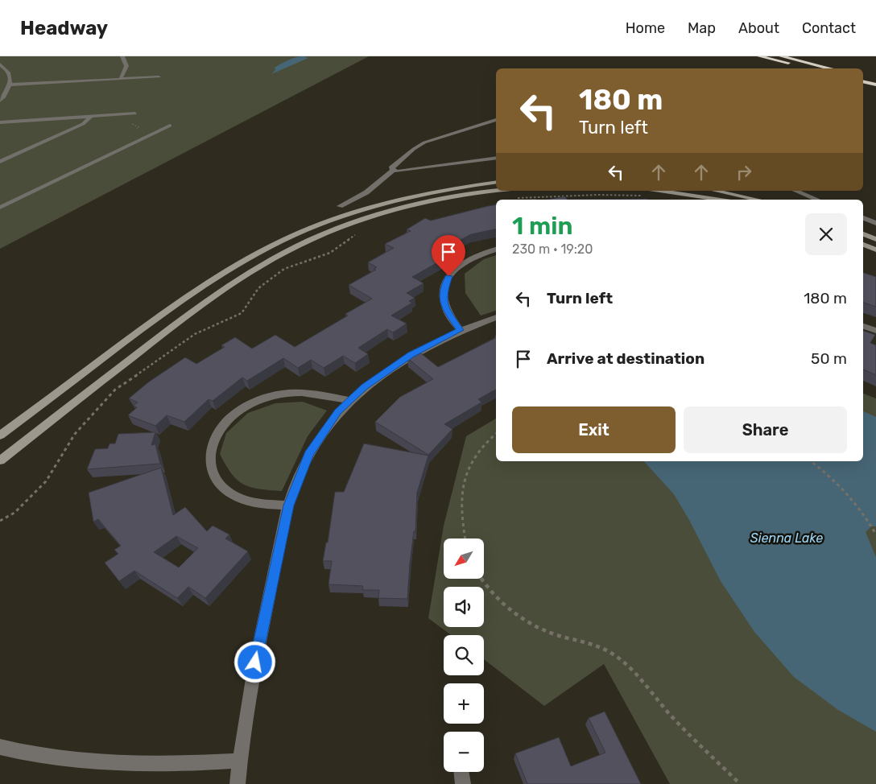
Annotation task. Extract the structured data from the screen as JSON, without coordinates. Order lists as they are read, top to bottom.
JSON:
{
  "water": ["Sienna Lake"],
  "north": "bottom left",
  "page": {
    "header": "Headway",
    "nav": [
      "Home",
      "Map",
      "About",
      "Contact"
    ],
    "turn": ["180 m", "Turn left"],
    "heading": ["1 min", "230 m · 19:20"],
    "list": [
      {
        "name": "Turn left",
        "value": "180 m"
      },
      {
        "name": "Arrive at destination",
        "value": "50 m"
      }
    ],
    "buttons": ["Exit", "Share"],
    "map_buttons": ["+", "−"]
  }
}
